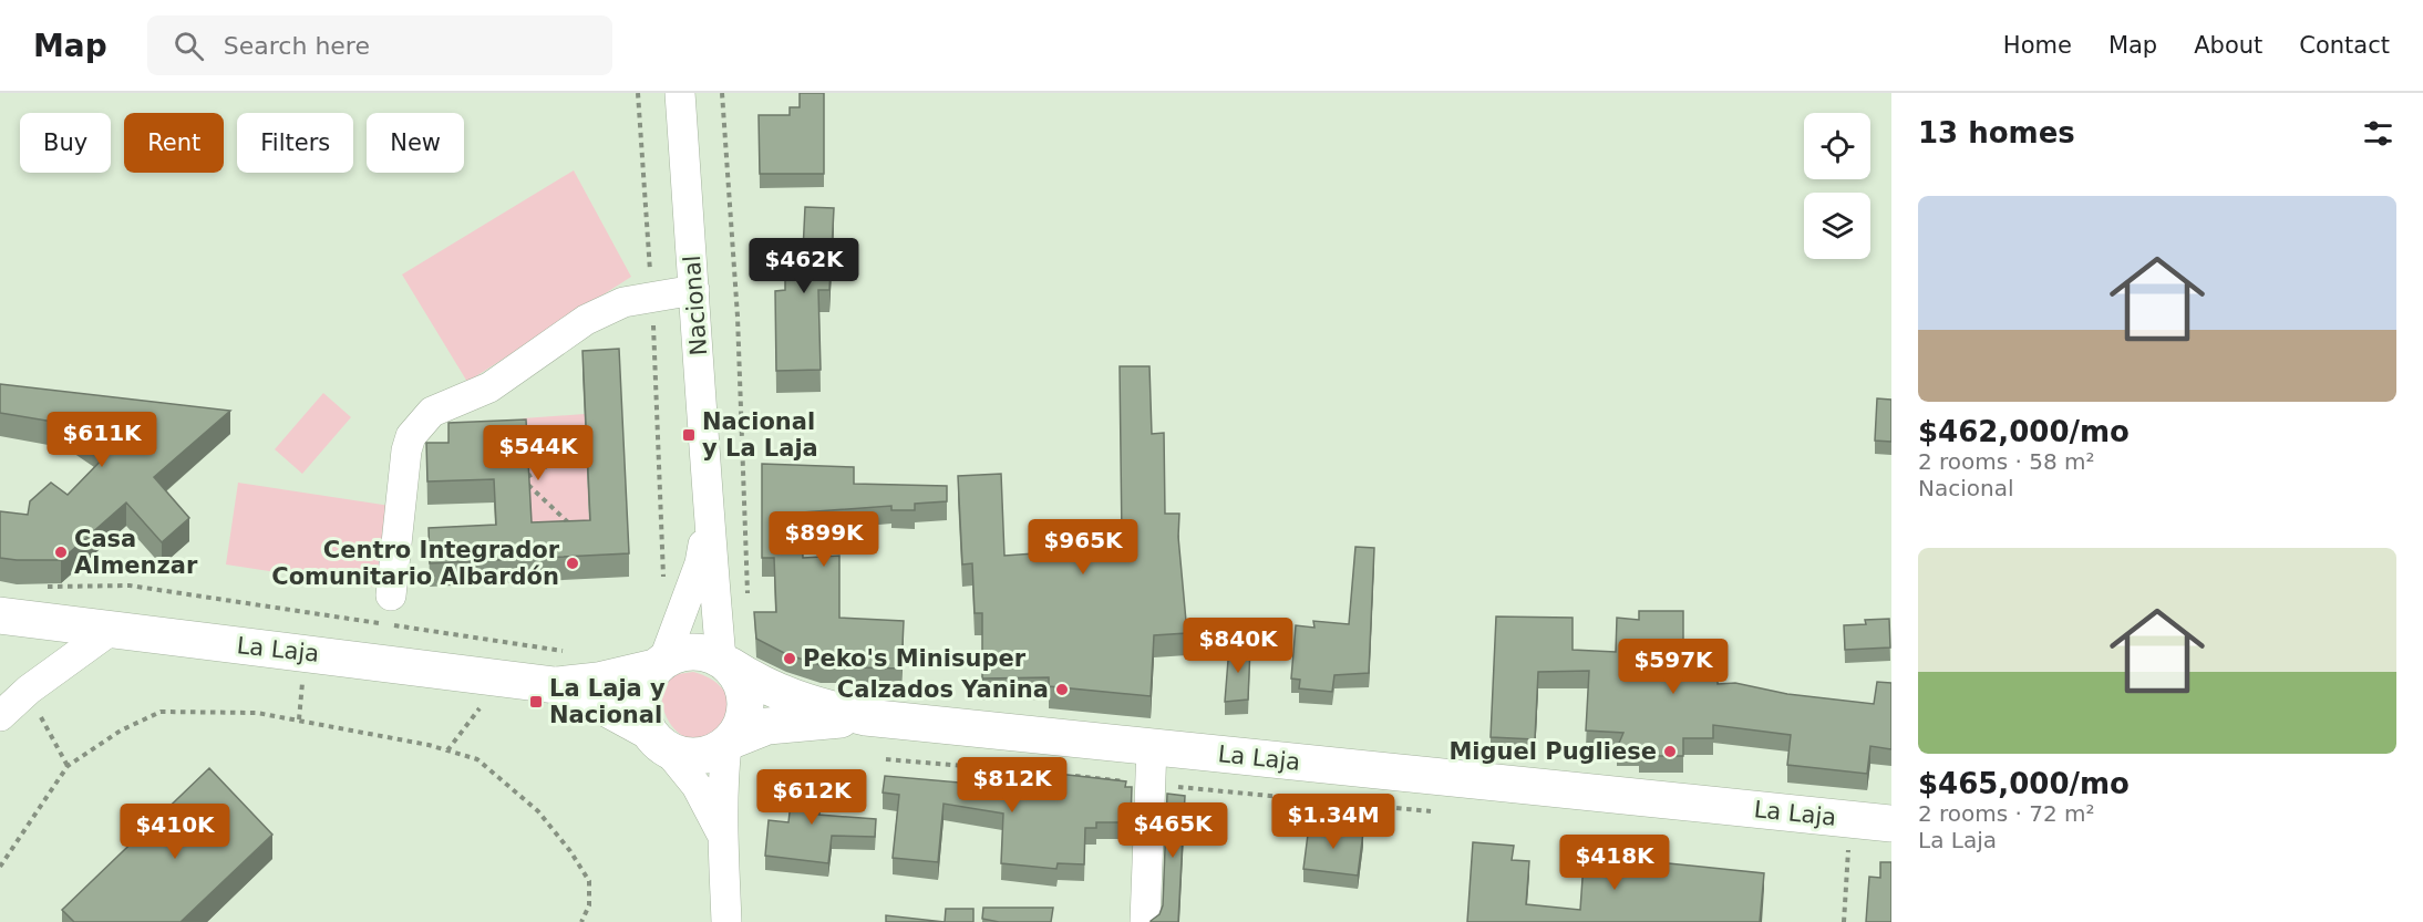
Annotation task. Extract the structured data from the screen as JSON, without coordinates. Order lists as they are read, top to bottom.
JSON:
{
  "streets": {
    "main road": ["La Laja"],
    "street": ["Nacional"]
  },
  "crossings": [
    ["Nacional", "La Laja"]
  ],
  "places": {
    "transit": ["Nacional y La Laja", "La Laja y Nacional"],
    "other": [
      "Casa Almenzar",
      "Centro Integrador Comunitario Albardón",
      "Peko's Minisuper",
      "Calzados Yanina",
      "Miguel Pugliese"
    ]
  },
  "page": {
    "header": "Map",
    "search": "Search here",
    "nav": [
      "Home",
      "Map",
      "About",
      "Contact"
    ],
    "heading": "13 homes",
    "chip": [
      "Buy",
      "Rent",
      "Filters",
      "New"
    ],
    "list": [
      {
        "name": "$462,000/mo",
        "note": "2 rooms · 58 m² · Nacional"
      },
      {
        "name": "$465,000/mo",
        "note": "2 rooms · 72 m² · La Laja"
      }
    ],
    "price": [
      "$462K",
      "$611K",
      "$544K",
      "$899K",
      "$965K",
      "$840K",
      "$597K",
      "$812K",
      "$612K",
      "$1.34M",
      "$465K",
      "$410K",
      "$418K"
    ]
  }
}
